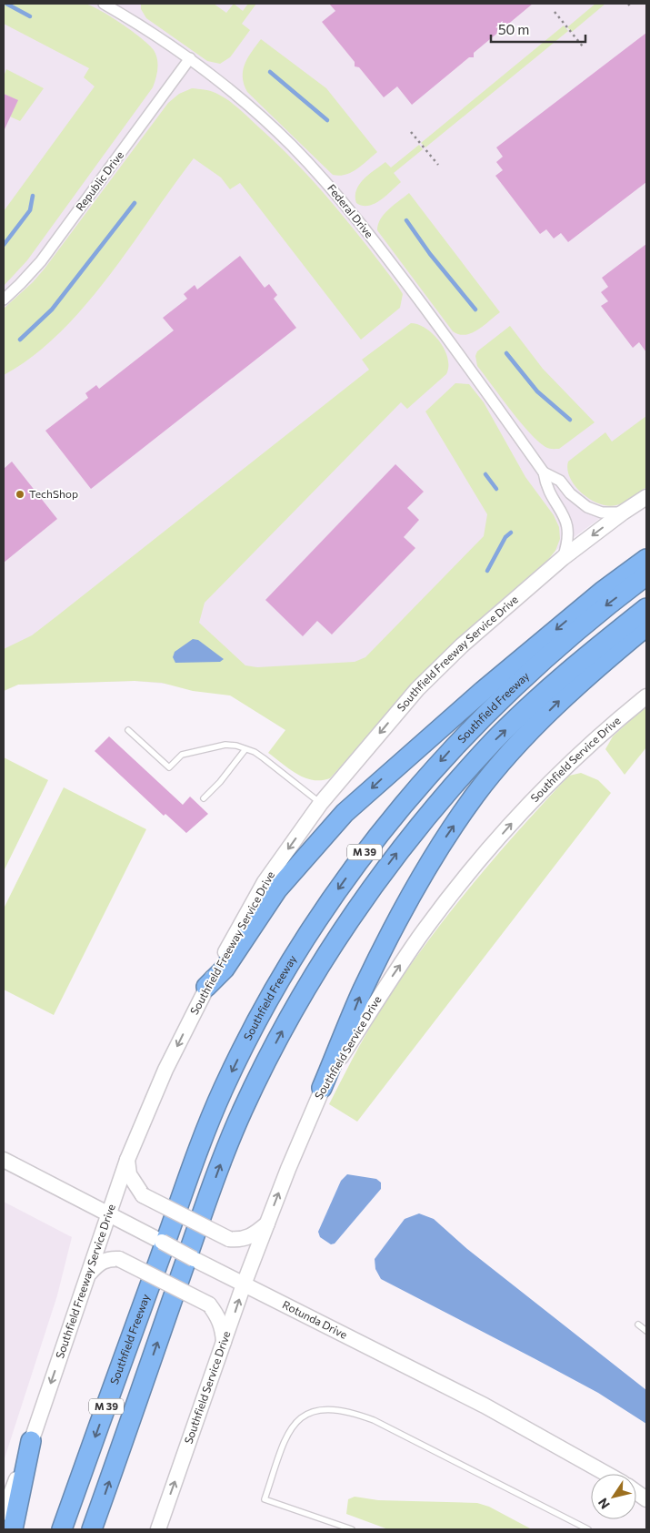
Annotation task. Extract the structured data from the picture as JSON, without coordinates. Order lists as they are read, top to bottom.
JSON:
{
  "streets": {
    "highway": ["Southfield Freeway", "M 39"],
    "main road": ["Southfield Freeway Service Drive", "Southfield Service Drive", "Rotunda Drive"],
    "street": ["Republic Drive", "Federal Drive"]
  },
  "crossings": [
    ["Republic Drive", "Federal Drive"],
    ["Federal Drive", "Southfield Freeway Service Drive"],
    ["Southfield Freeway Service Drive", "Rotunda Drive"],
    ["Southfield Service Drive", "Rotunda Drive"]
  ],
  "one_way": ["Southfield Freeway Service Drive", "Southfield Service Drive"],
  "places": ["TechShop"],
  "scale_bar": "50 m",
  "north": "bottom left"
}
